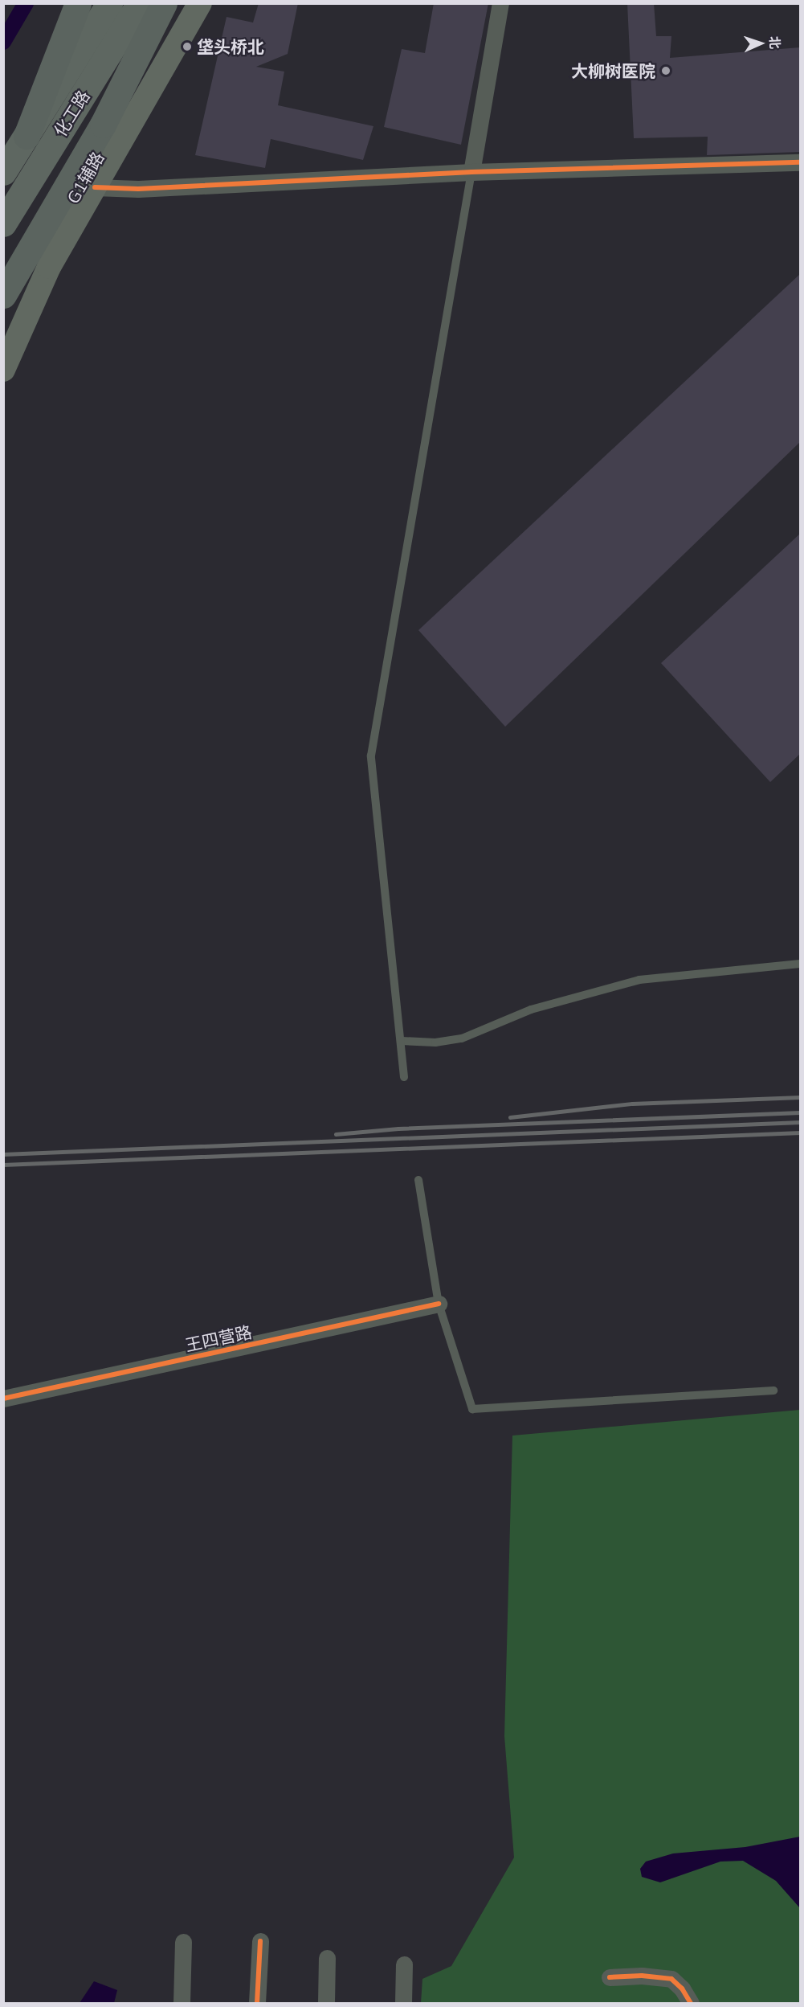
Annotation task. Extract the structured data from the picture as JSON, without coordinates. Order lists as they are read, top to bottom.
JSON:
{
  "streets": {
    "main road": ["化工路", "G1辅路"],
    "street": ["王四营路"]
  },
  "places": ["垡头桥北", "大柳树医院"],
  "north": "right"
}
